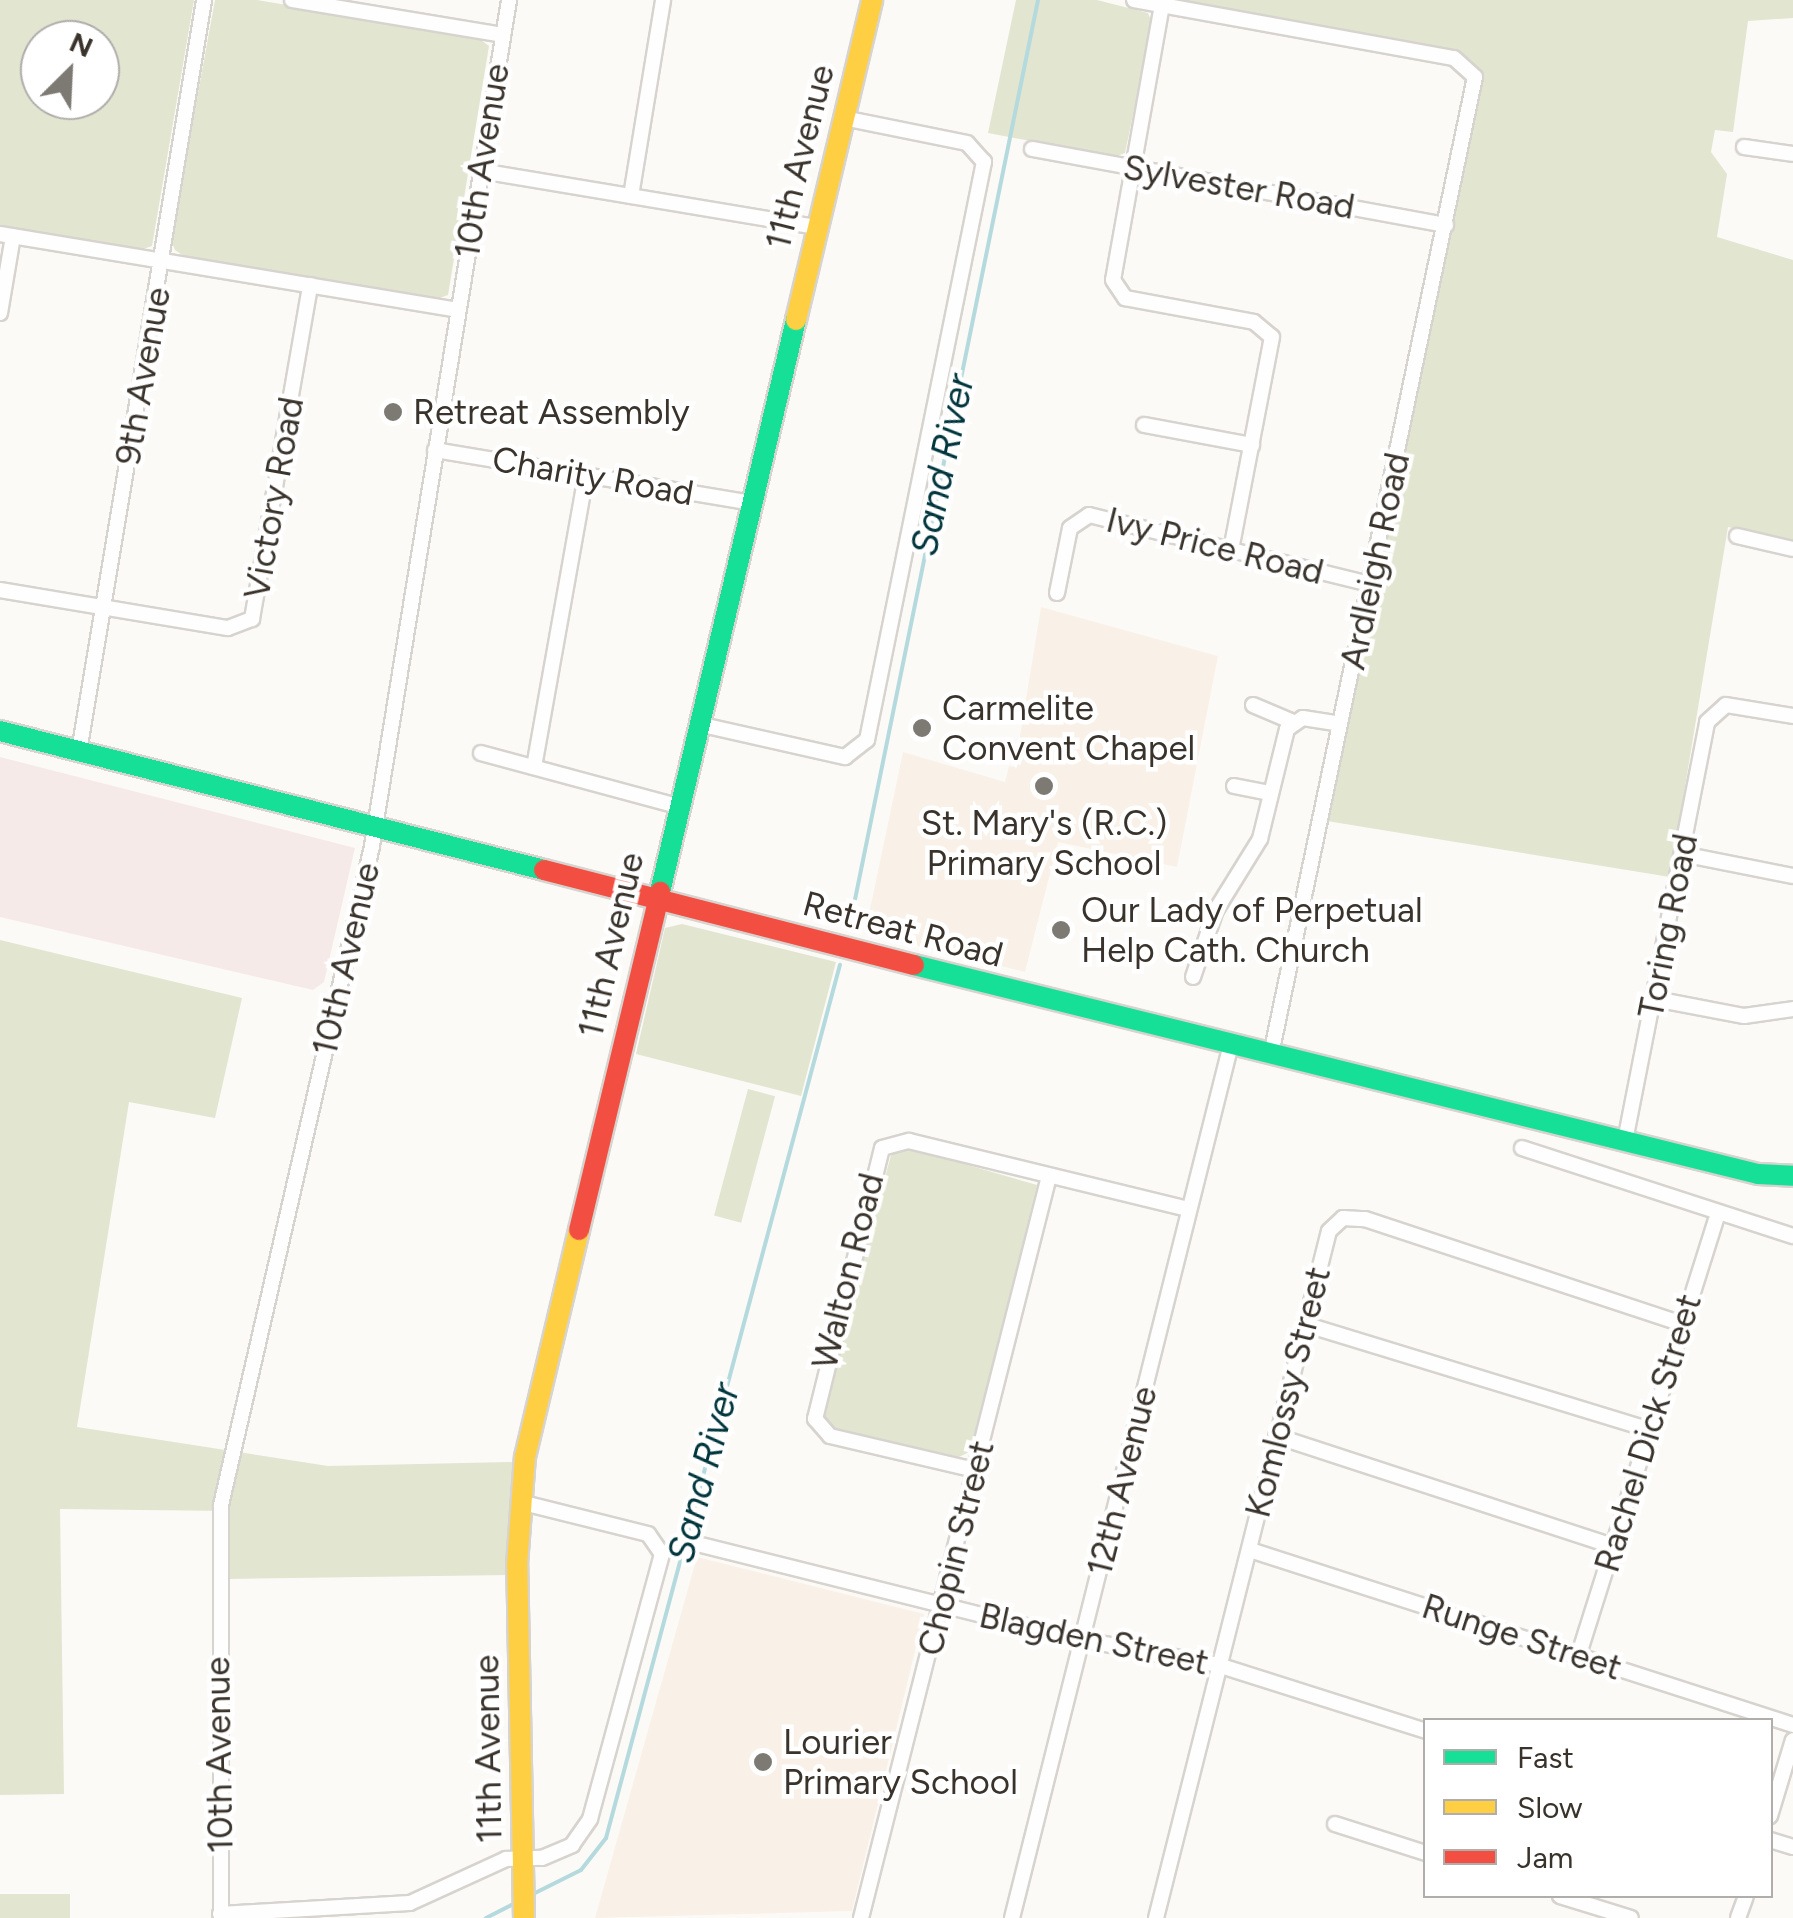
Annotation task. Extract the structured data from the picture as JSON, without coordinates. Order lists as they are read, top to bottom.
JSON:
{
  "streets": {
    "street": [
      "11th Avenue",
      "10th Avenue",
      "Sylvester Road",
      "9th Avenue",
      "Charity Road",
      "Victory Road",
      "Ivy Price Road",
      "Ardleigh Road",
      "Toring Road",
      "Retreat Road",
      "Walton Road",
      "Komlossy Street",
      "Rachel Dick Street",
      "12th Avenue",
      "Chopin Street",
      "Runge Street",
      "Blagden Street"
    ]
  },
  "crossings": [
    ["11th Avenue", "Charity Road"],
    ["11th Avenue", "Retreat Road"],
    ["10th Avenue", "Charity Road"],
    ["10th Avenue", "Retreat Road"],
    ["Sylvester Road", "Ardleigh Road"],
    ["9th Avenue", "Victory Road"],
    ["9th Avenue", "Retreat Road"],
    ["Ivy Price Road", "Ardleigh Road"],
    ["Ardleigh Road", "Retreat Road"],
    ["Toring Road", "Retreat Road"],
    ["Retreat Road", "12th Avenue"],
    ["Walton Road", "12th Avenue"],
    ["Walton Road", "Chopin Street"],
    ["Komlossy Street", "Rachel Dick Street"],
    ["Komlossy Street", "Runge Street"],
    ["Komlossy Street", "Blagden Street"],
    ["Rachel Dick Street", "Runge Street"],
    ["12th Avenue", "Blagden Street"],
    ["Chopin Street", "Blagden Street"]
  ],
  "water": ["Sand River"],
  "places": [
    "Retreat Assembly",
    "Carmelite Convent Chapel",
    "St. Mary's (R.C.) Primary School",
    "Our Lady of Perpetual Help Cath. Church",
    "Lourier Primary School"
  ],
  "legend": ["Fast", "Slow", "Jam"],
  "north": "top right"
}
